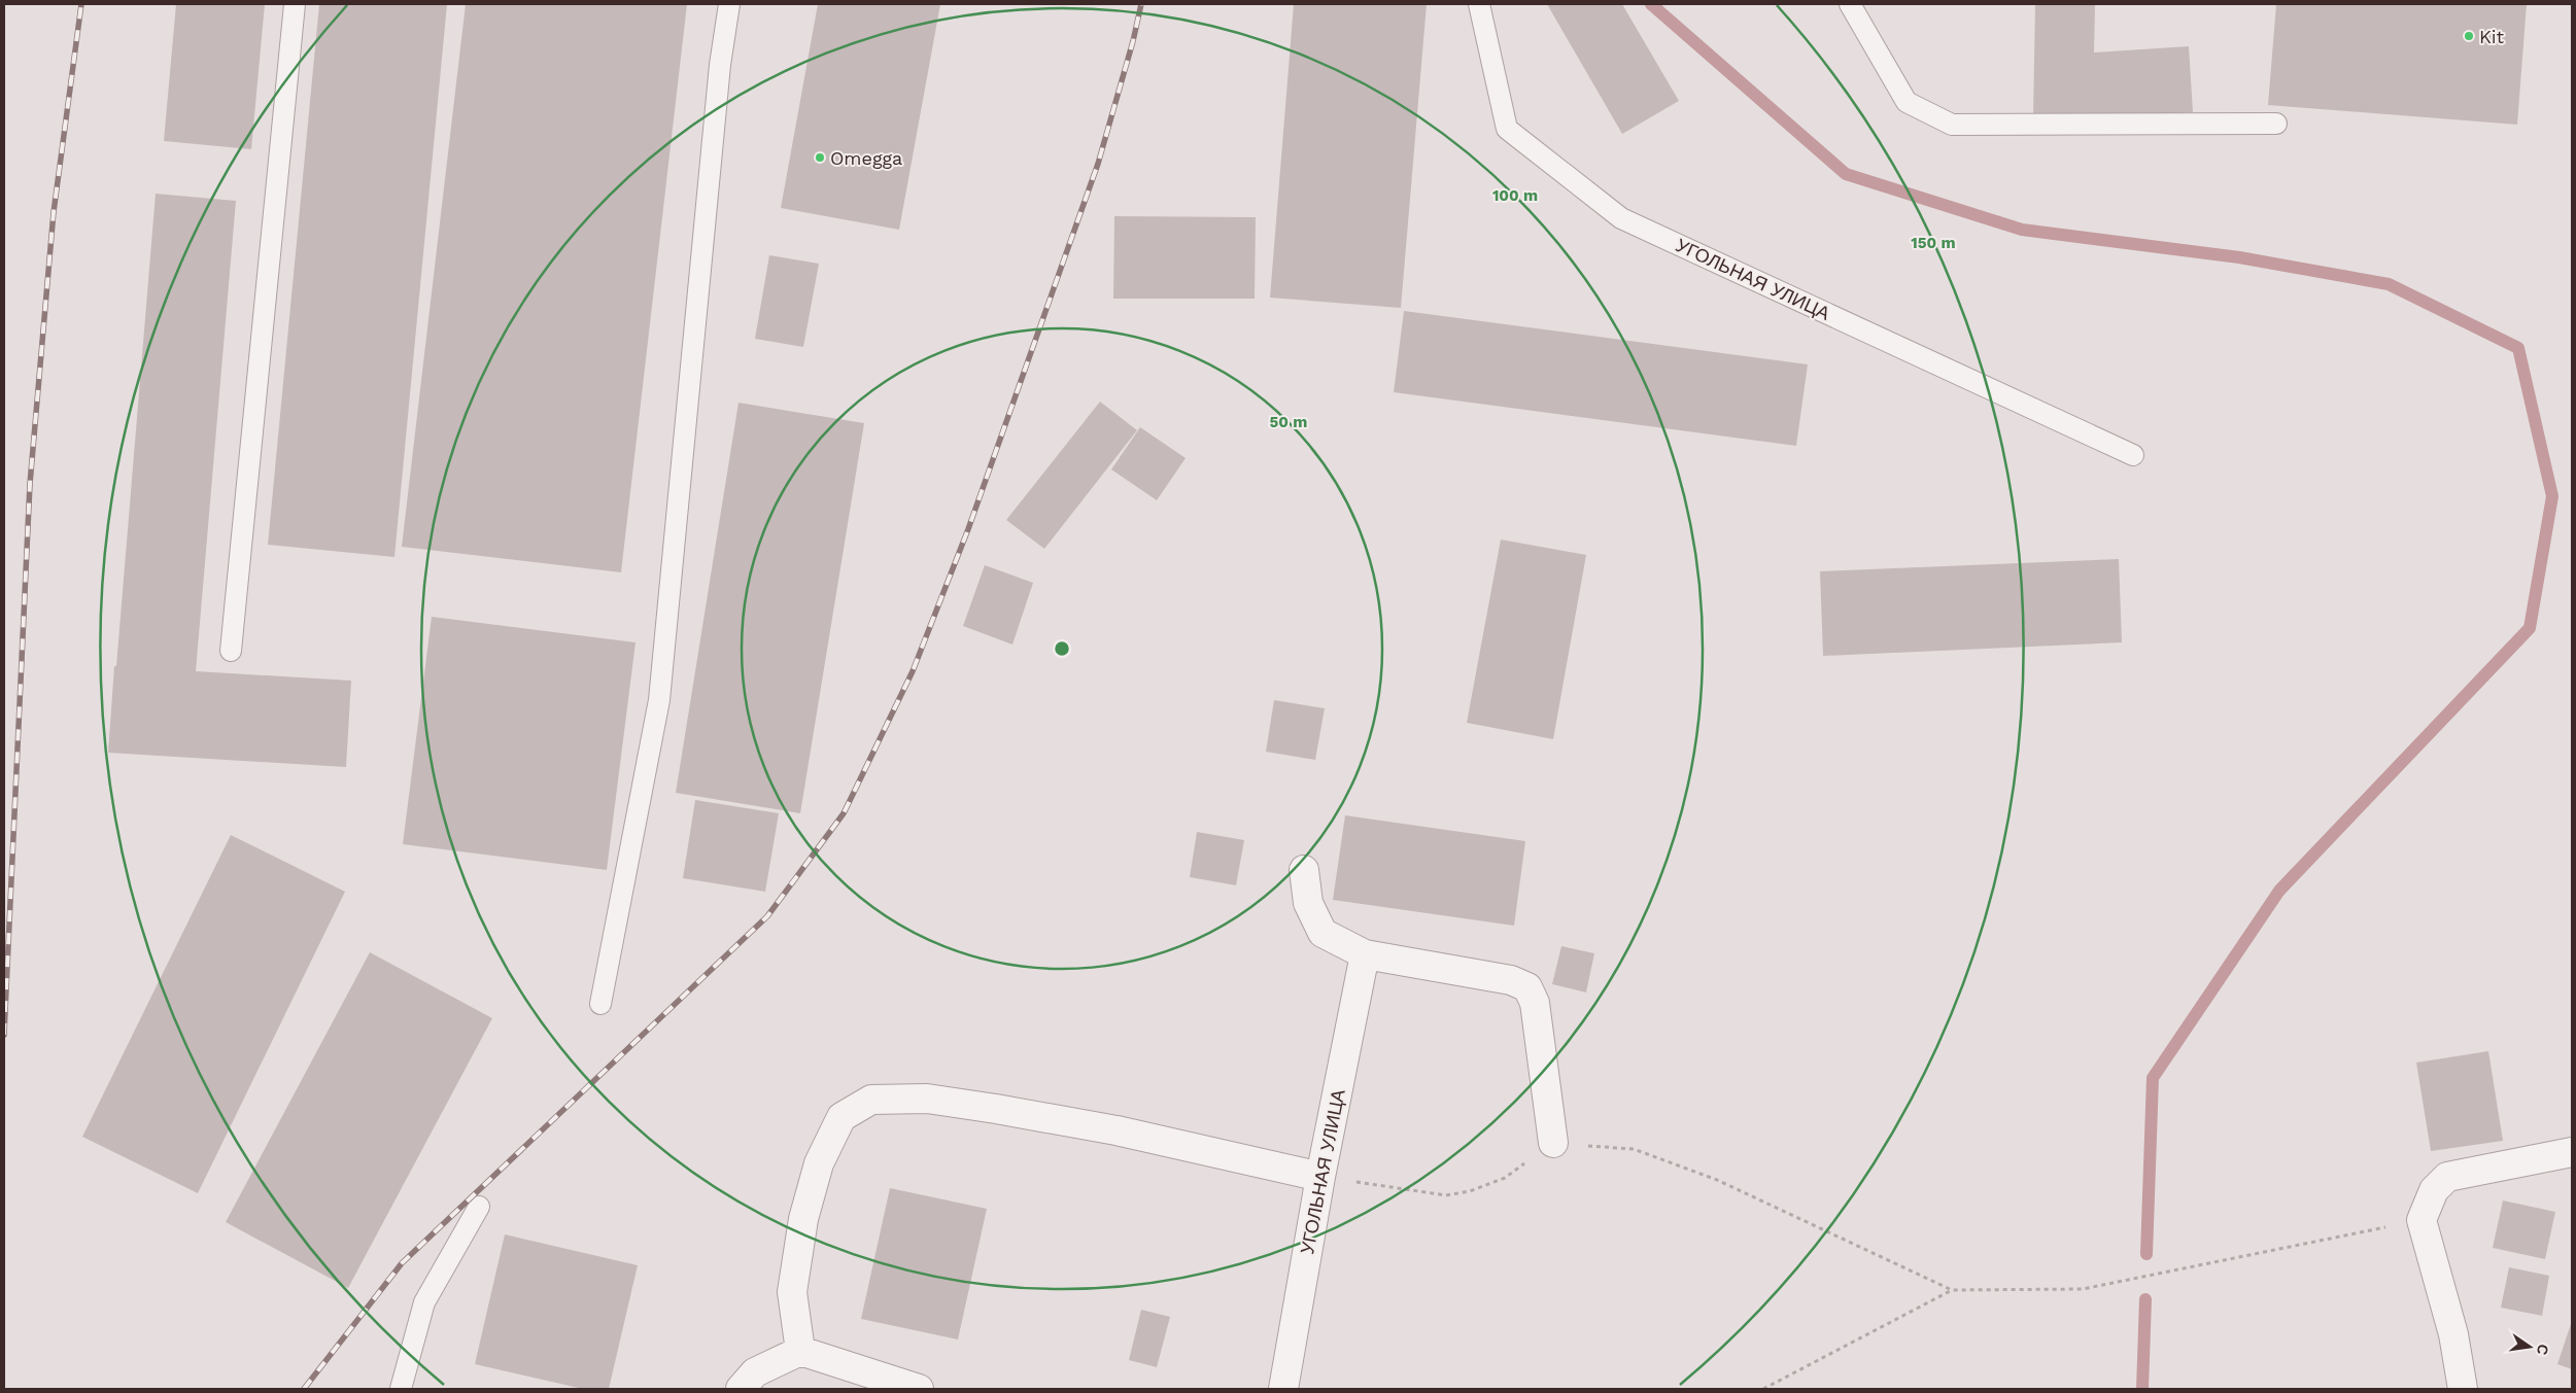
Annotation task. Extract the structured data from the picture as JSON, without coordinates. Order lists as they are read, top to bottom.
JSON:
{
  "streets": {
    "street": ["УГОЛЬНАЯ УЛИЦА"]
  },
  "places": ["Kit", "Omegga"],
  "north": "right",
  "rings": ["100 m", "150 m", "50 m"]
}
